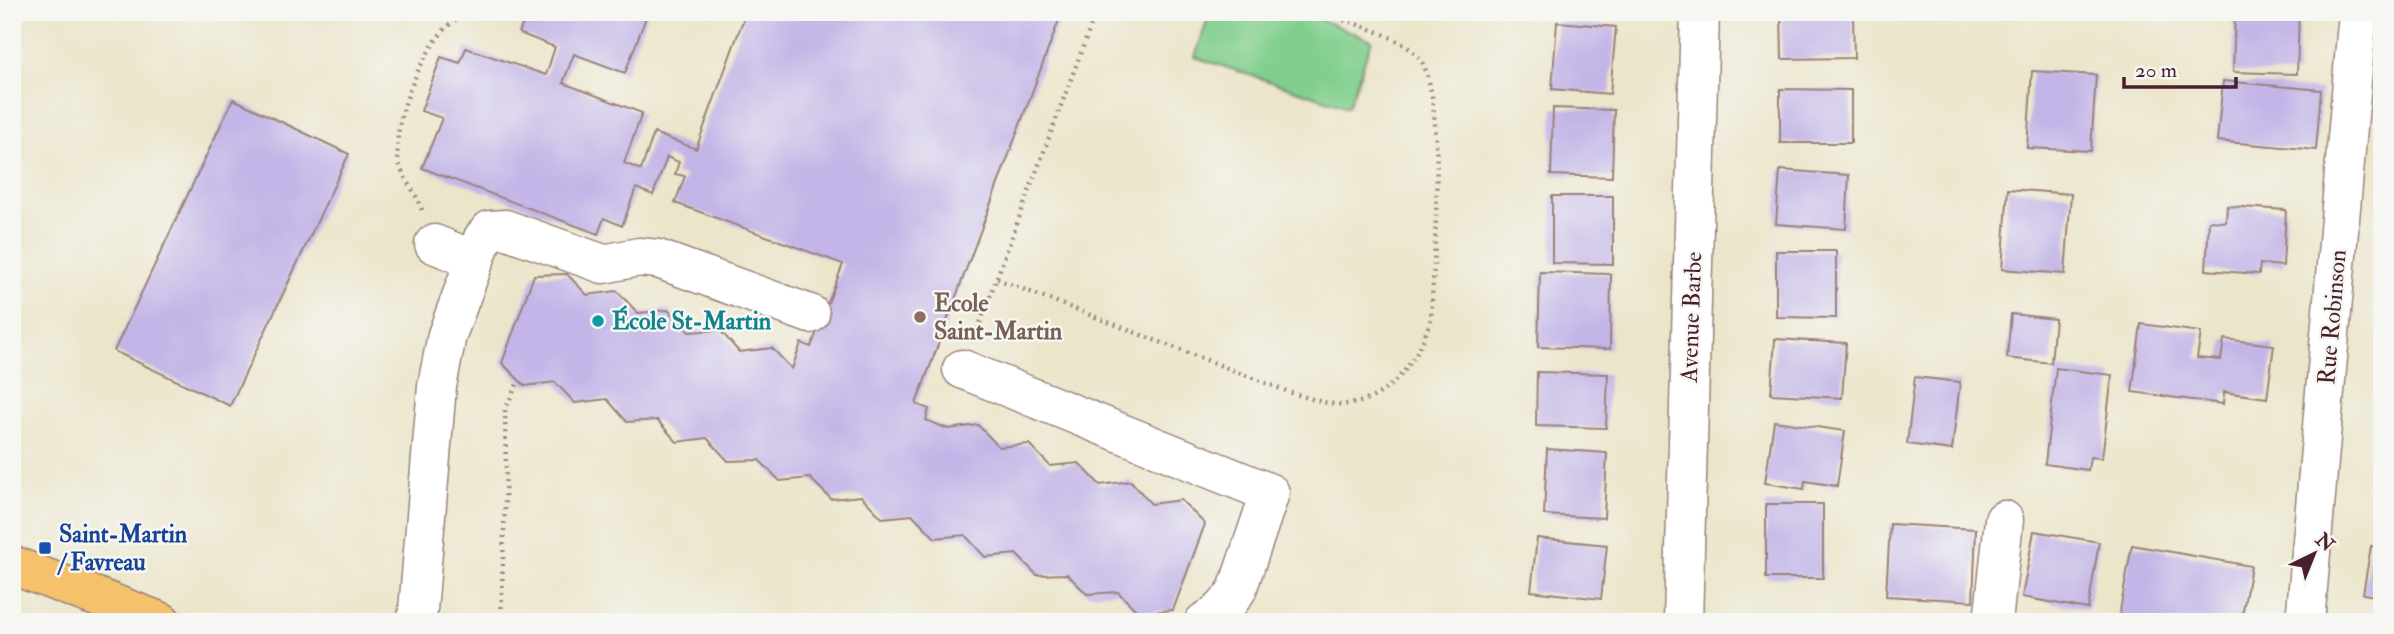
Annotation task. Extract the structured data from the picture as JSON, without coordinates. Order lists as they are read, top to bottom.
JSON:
{
  "streets": {
    "street": ["Avenue Barbe", "Rue Robinson"]
  },
  "places": {
    "other": ["Ecole Saint-Martin", "École St-Martin"],
    "transit": ["Saint-Martin / Favreau"]
  },
  "scale_bar": "20 m",
  "north": "top right"
}
